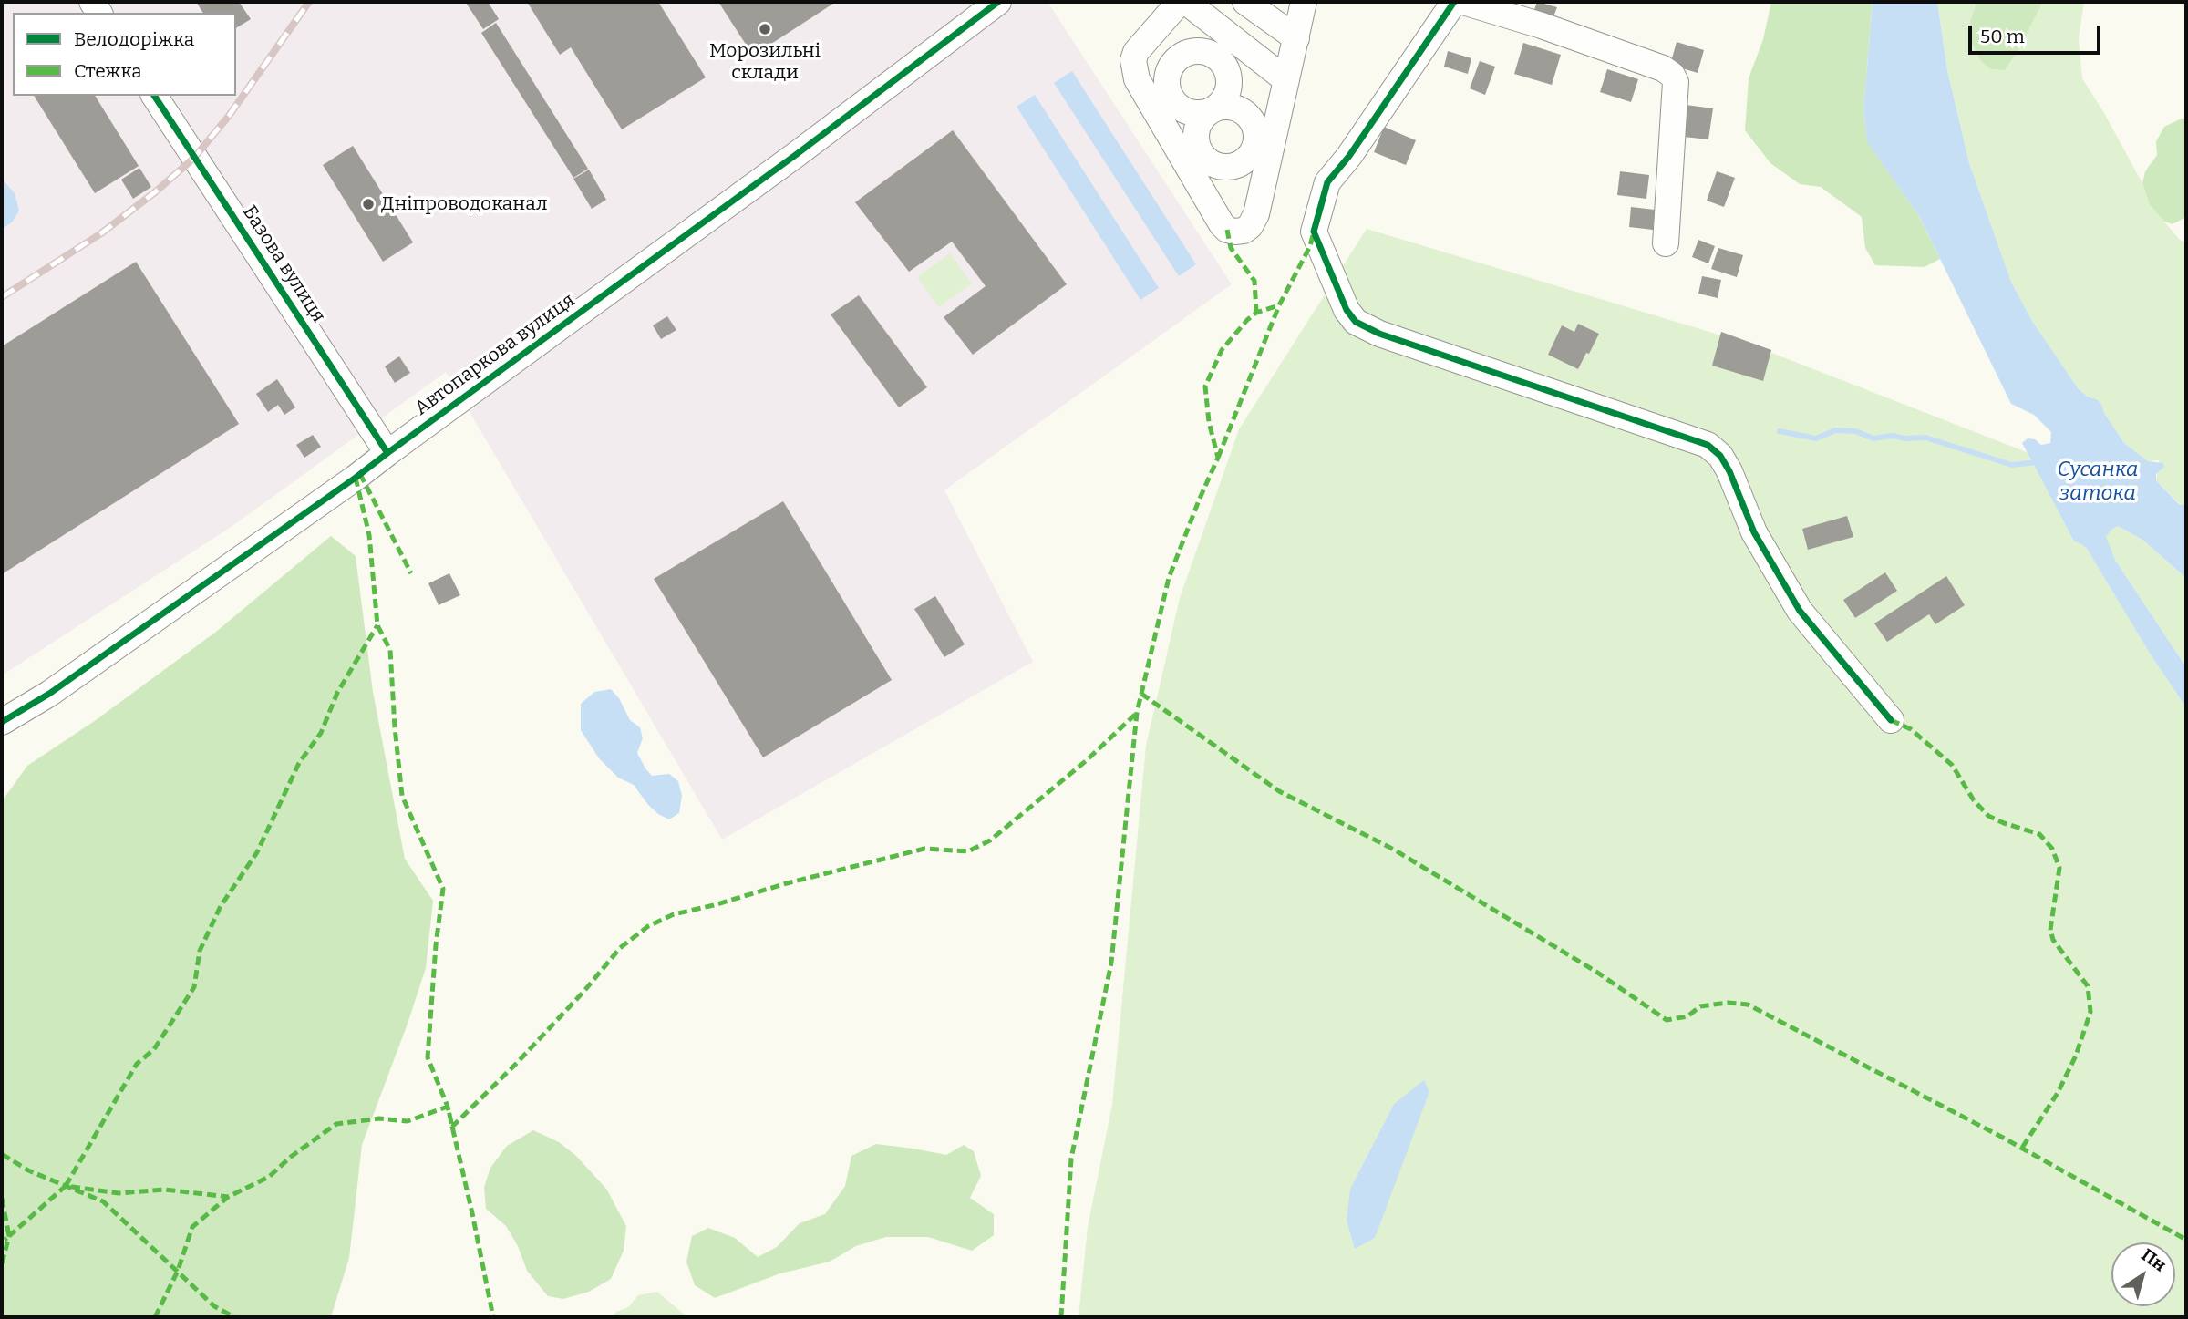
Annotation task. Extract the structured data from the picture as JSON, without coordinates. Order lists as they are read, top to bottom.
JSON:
{
  "streets": {
    "street": ["Базова вулиця", "Автопаркова вулиця"]
  },
  "crossings": [
    ["Базова вулиця", "Автопаркова вулиця"]
  ],
  "water": ["Сусанка затока"],
  "places": ["Морозильні склади", "Дніпроводоканал"],
  "legend": ["Велодоріжка", "Стежка"],
  "scale_bar": "50 m",
  "north": "top right"
}
